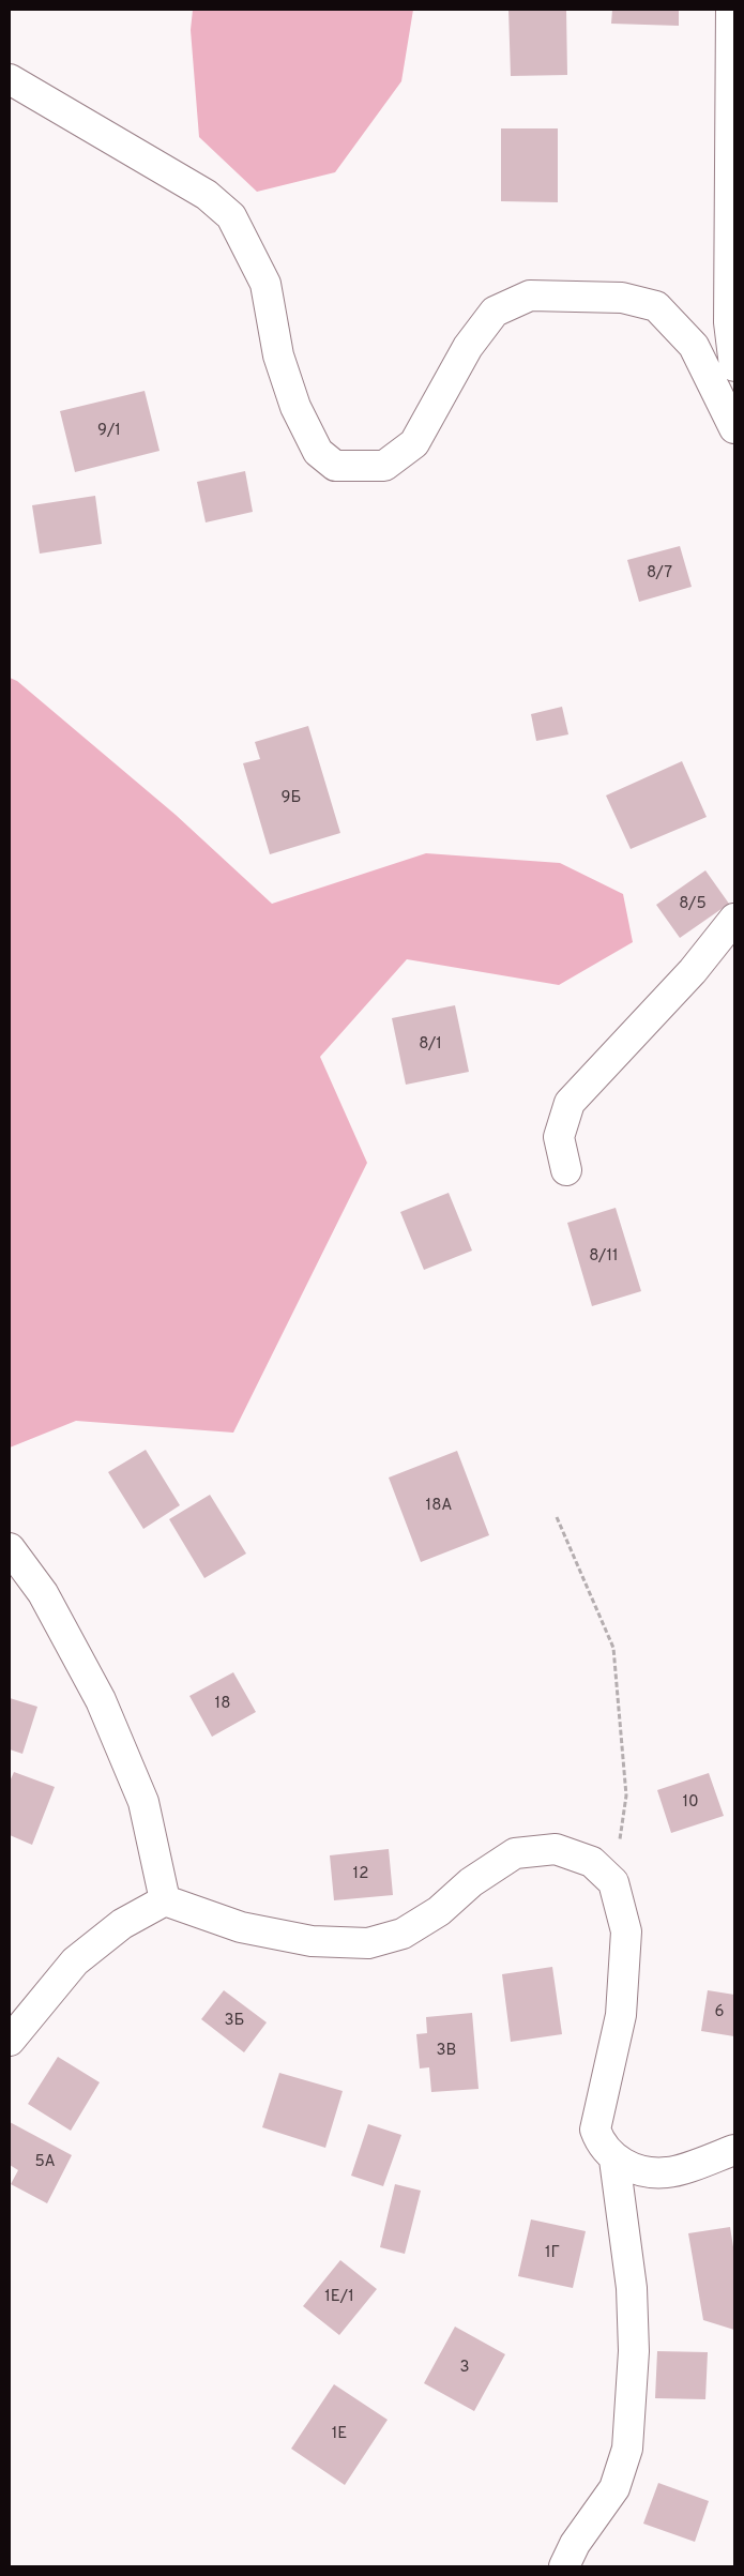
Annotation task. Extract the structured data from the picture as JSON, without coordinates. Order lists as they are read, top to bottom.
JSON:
{
  "house_numbers": [
    "9/1",
    "8/7",
    "9Б",
    "8/5",
    "8/1",
    "8/11",
    "18А",
    "18",
    "10",
    "12",
    "6",
    "3Б",
    "3В",
    "5А",
    "1Г",
    "1Е/1",
    "3",
    "1Е"
  ]
}
